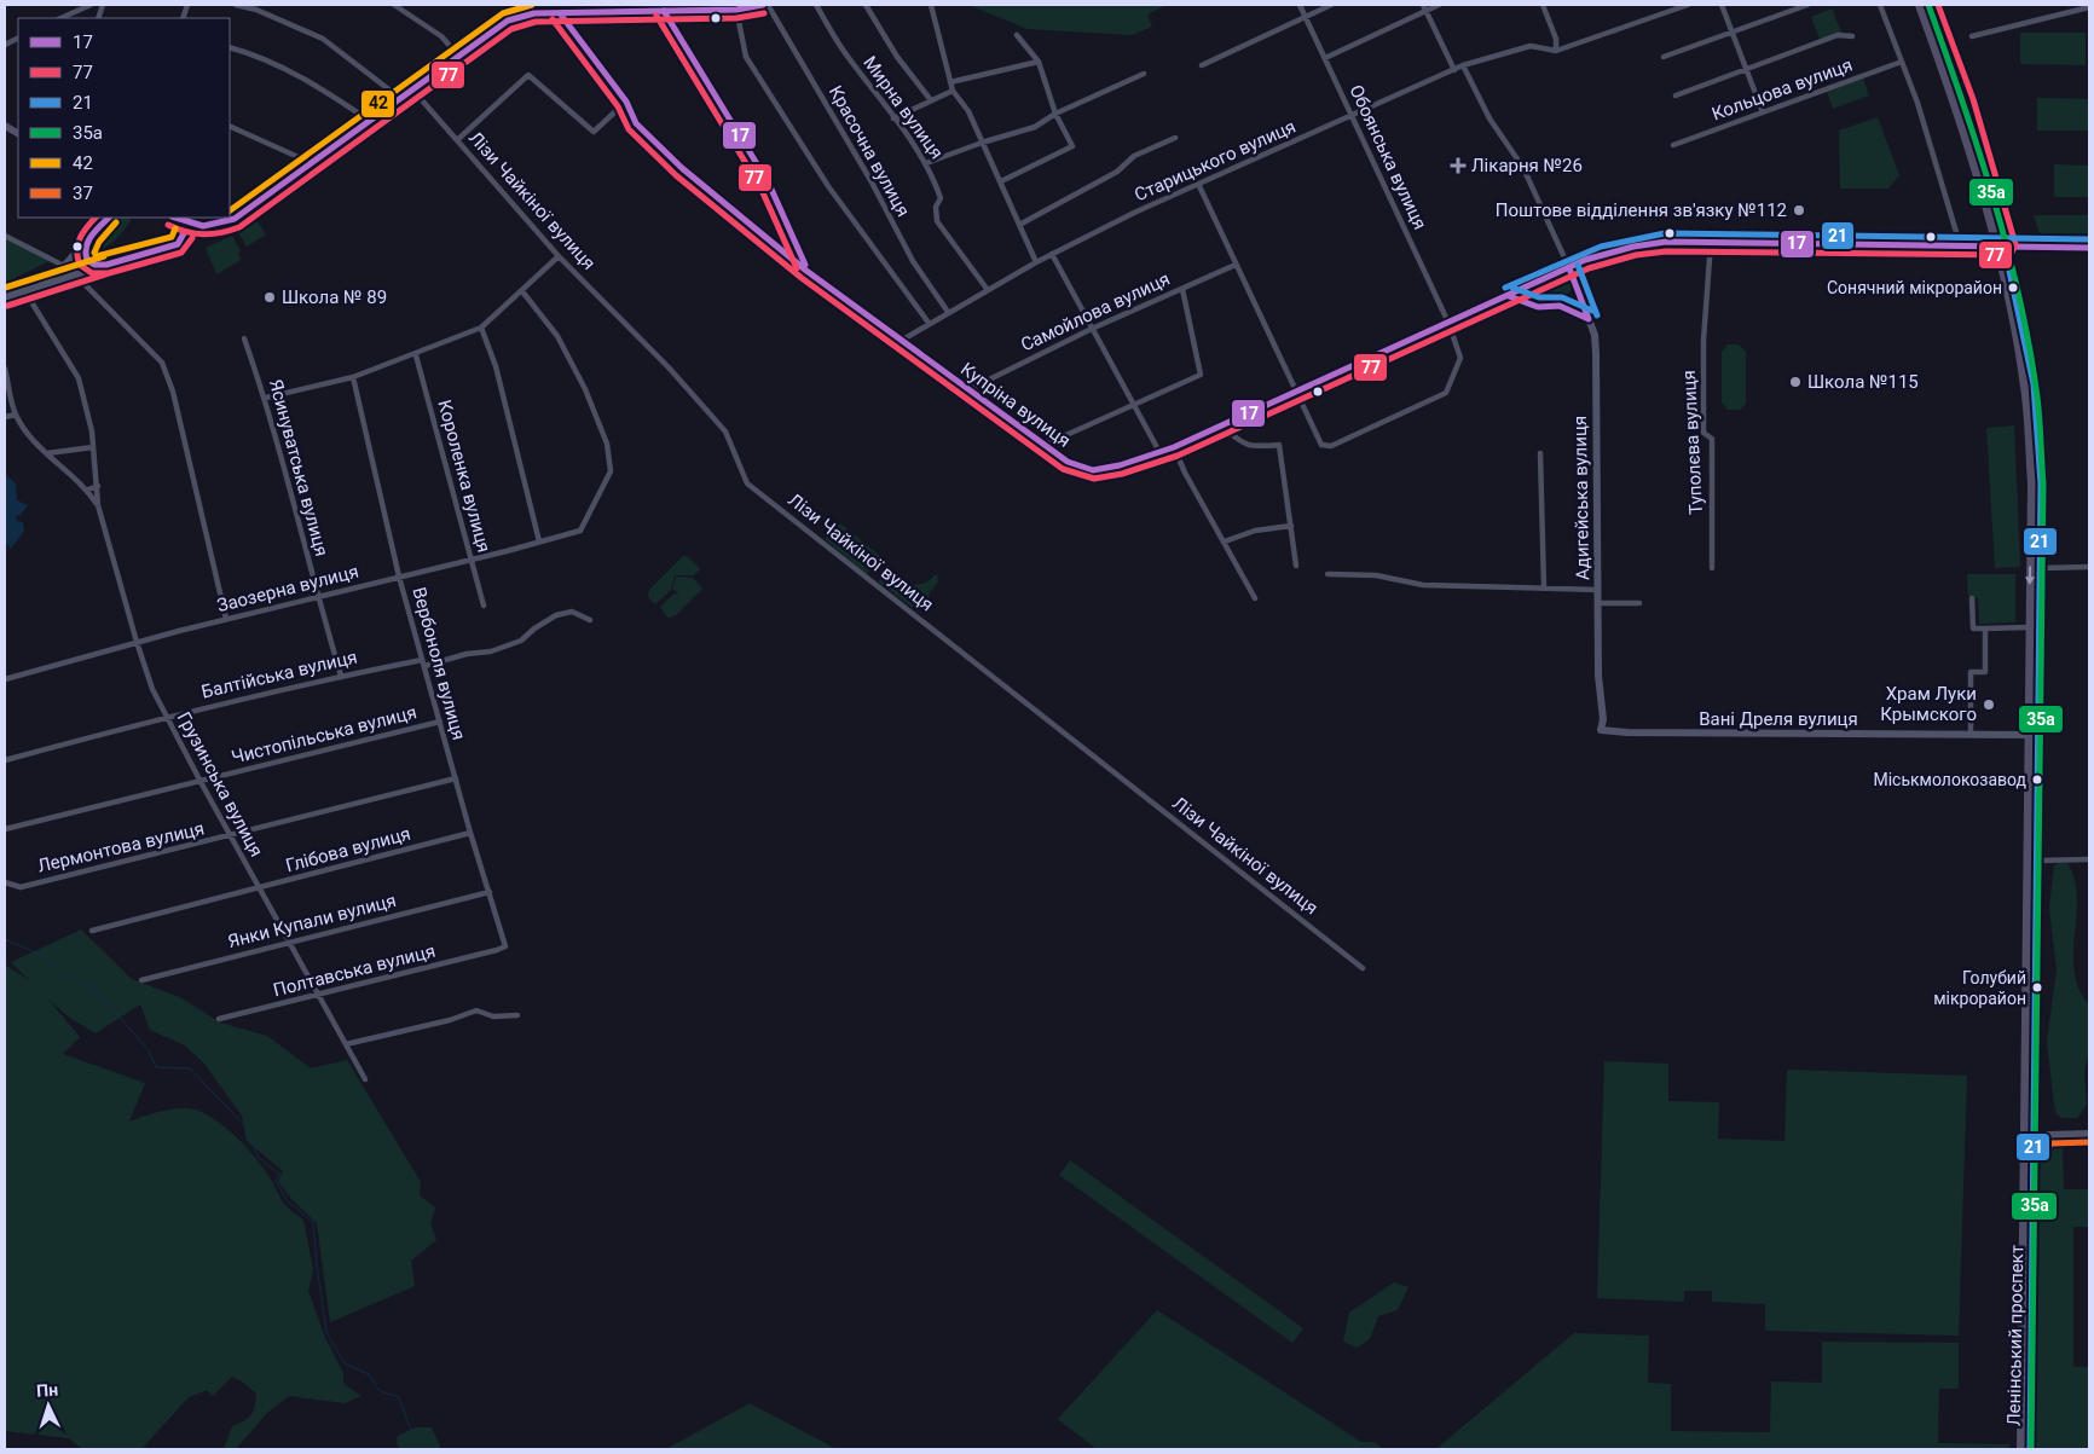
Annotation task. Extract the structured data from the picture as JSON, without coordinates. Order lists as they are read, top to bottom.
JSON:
{
  "streets": {
    "main road": [
      "Купріна вулиця",
      "Адигейська вулиця",
      "Вані Дреля вулиця",
      "Ленінський проспект"
    ],
    "street": [
      "Кольцова вулиця",
      "Мирна вулиця",
      "Красочна вулиця",
      "Обоянська вулиця",
      "Старицького вулиця",
      "Лізи Чайкіної вулиця",
      "Самойлова вулиця",
      "Туполєва вулиця",
      "Ясинуватська вулиця",
      "Короленка вулиця",
      "Заозерна вулиця",
      "Вербоноля вулиця",
      "Балтійська вулиця",
      "Чистопільська вулиця",
      "Грузинська вулиця",
      "Лермонтова вулиця",
      "Глібова вулиця",
      "Янки Купали вулиця",
      "Полтавська вулиця"
    ]
  },
  "crossings": [
    ["Мирна вулиця", "Старицького вулиця"],
    ["Красочна вулиця", "Старицького вулиця"],
    ["Обоянська вулиця", "Старицького вулиця"],
    ["Обоянська вулиця", "Купріна вулиця"],
    ["Старицького вулиця", "Купріна вулиця"],
    ["Самойлова вулиця", "Купріна вулиця"],
    ["Купріна вулиця", "Туполєва вулиця"],
    ["Купріна вулиця", "Адигейська вулиця"],
    ["Купріна вулиця", "Ленінський проспект"],
    ["Ясинуватська вулиця", "Заозерна вулиця"],
    ["Ясинуватська вулиця", "Балтійська вулиця"],
    ["Короленка вулиця", "Заозерна вулиця"],
    ["Адигейська вулиця", "Вані Дреля вулиця"],
    ["Заозерна вулиця", "Вербоноля вулиця"],
    ["Заозерна вулиця", "Грузинська вулиця"],
    ["Вербоноля вулиця", "Балтійська вулиця"],
    ["Вербоноля вулиця", "Чистопільська вулиця"],
    ["Вербоноля вулиця", "Лермонтова вулиця"],
    ["Вербоноля вулиця", "Глібова вулиця"],
    ["Вербоноля вулиця", "Янки Купали вулиця"],
    ["Вербоноля вулиця", "Полтавська вулиця"],
    ["Балтійська вулиця", "Грузинська вулиця"],
    ["Вані Дреля вулиця", "Ленінський проспект"],
    ["Чистопільська вулиця", "Грузинська вулиця"],
    ["Грузинська вулиця", "Лермонтова вулиця"],
    ["Грузинська вулиця", "Глібова вулиця"],
    ["Грузинська вулиця", "Янки Купали вулиця"],
    ["Грузинська вулиця", "Полтавська вулиця"]
  ],
  "places": {
    "health": ["Лікарня №26"],
    "other": [
      "Поштове відділення зв'язку №112",
      "Сонячний мікрорайон",
      "Школа № 89",
      "Школа №115",
      "Храм Луки Крымского",
      "Міськмолокозавод",
      "Голубий мікрорайон"
    ]
  },
  "lines": [
    "transit line 17",
    "transit line 77",
    "transit line 35а",
    "transit line 42",
    "transit line 21",
    "transit line 37"
  ],
  "legend": [
    "17",
    "77",
    "21",
    "35а",
    "42",
    "37"
  ],
  "north": "top"
}
